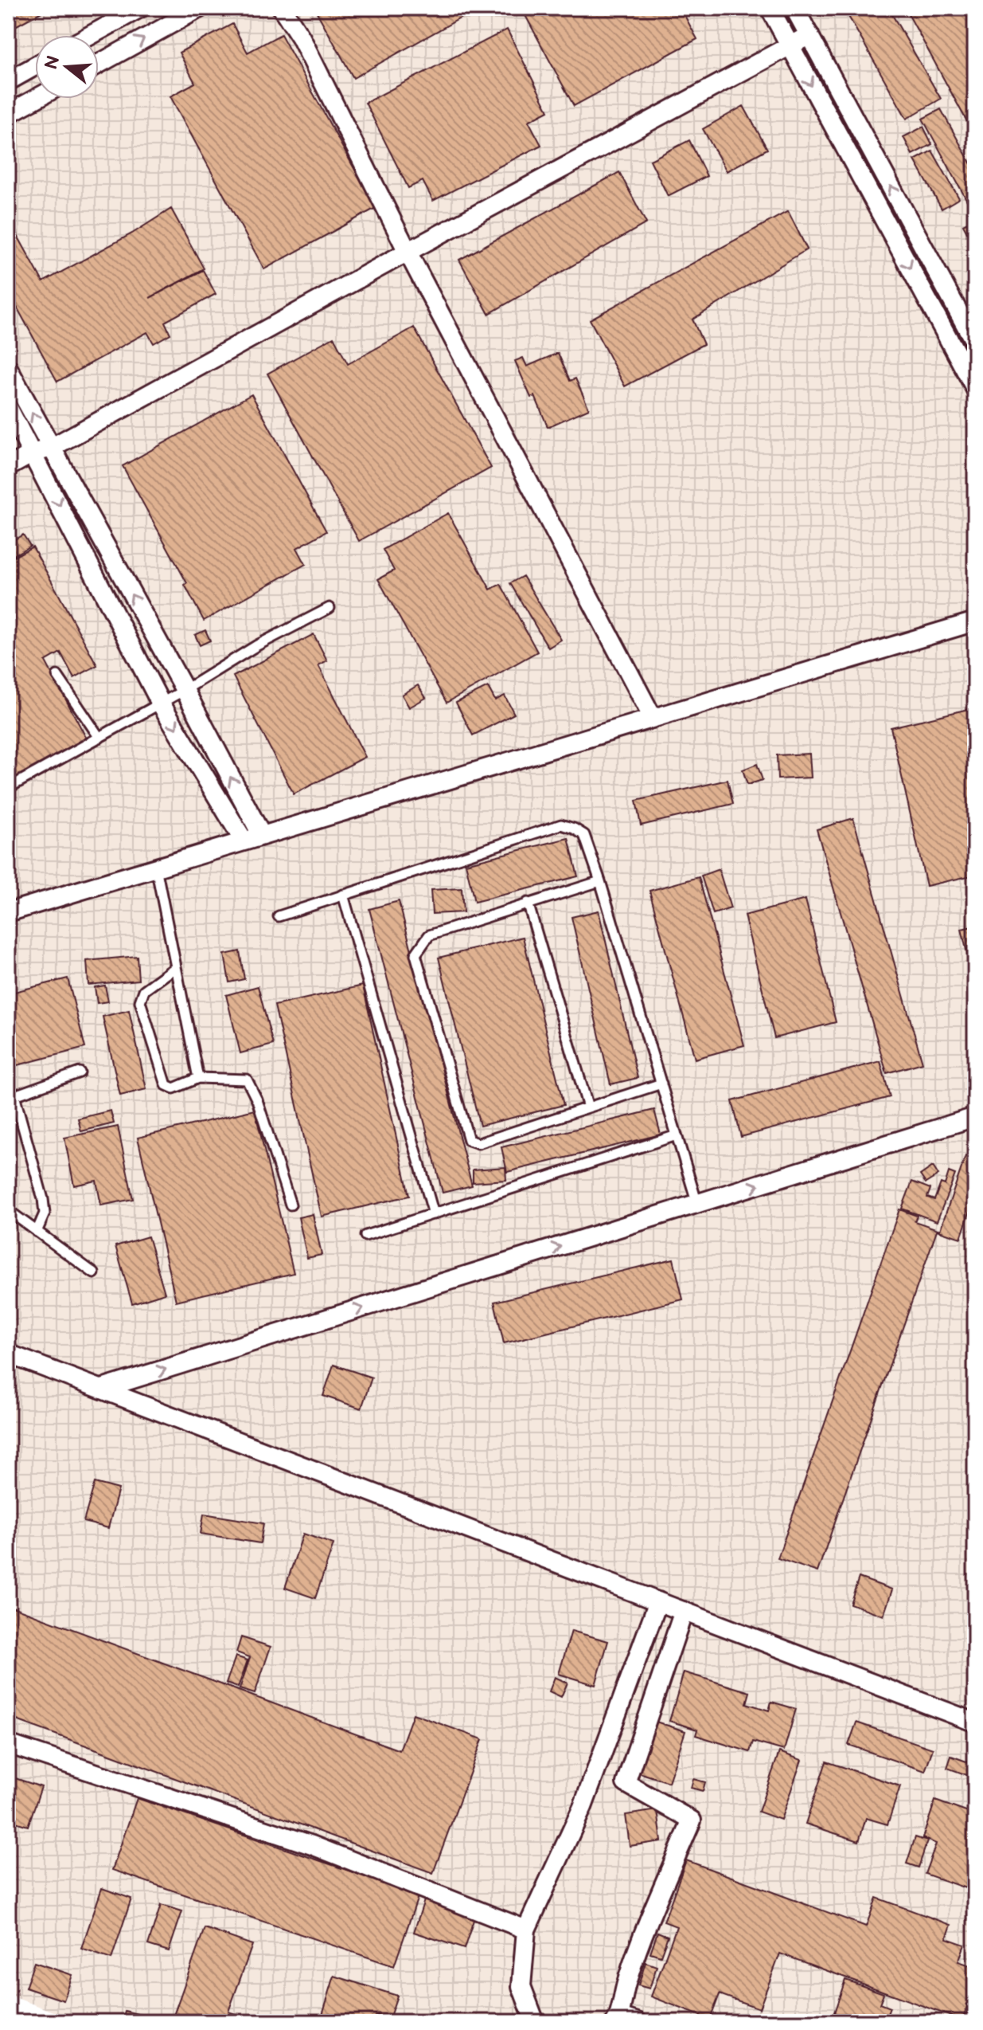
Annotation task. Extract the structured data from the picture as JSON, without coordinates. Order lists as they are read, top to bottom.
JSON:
{
  "north": "left"
}
